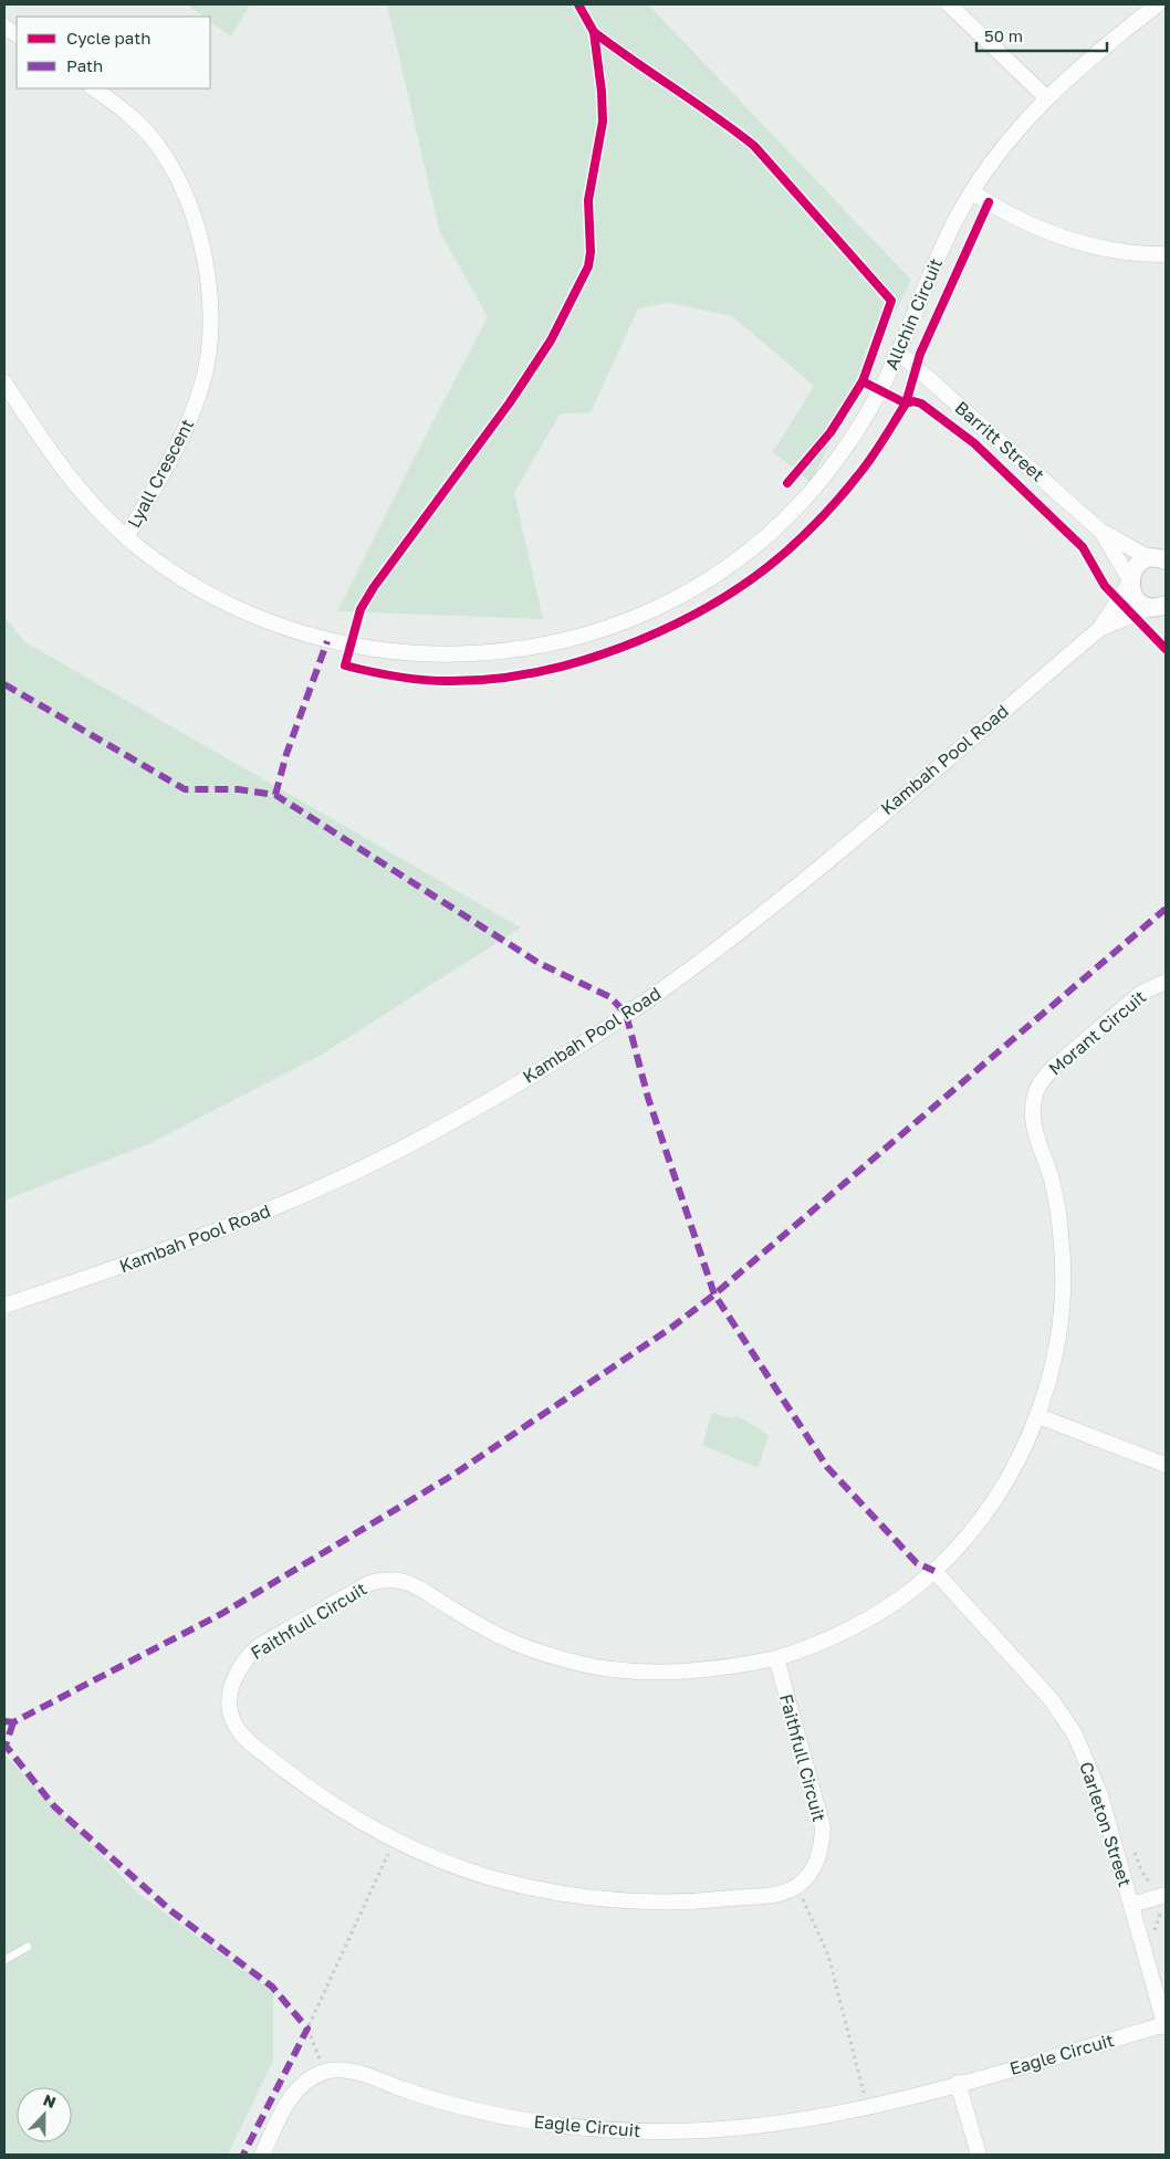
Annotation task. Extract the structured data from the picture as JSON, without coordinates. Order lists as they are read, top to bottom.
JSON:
{
  "streets": {
    "street": [
      "Allchin Circuit",
      "Barritt Street",
      "Lyall Crescent",
      "Kambah Pool Road",
      "Morant Circuit",
      "Faithfull Circuit",
      "Carleton Street",
      "Eagle Circuit"
    ]
  },
  "crossings": [
    ["Allchin Circuit", "Barritt Street"],
    ["Allchin Circuit", "Lyall Crescent"],
    ["Barritt Street", "Kambah Pool Road"],
    ["Morant Circuit", "Faithfull Circuit"],
    ["Morant Circuit", "Carleton Street"],
    ["Faithfull Circuit", "Carleton Street"],
    ["Carleton Street", "Eagle Circuit"]
  ],
  "legend": ["Cycle path", "Path"],
  "scale_bar": "50 m",
  "north": "top"
}
